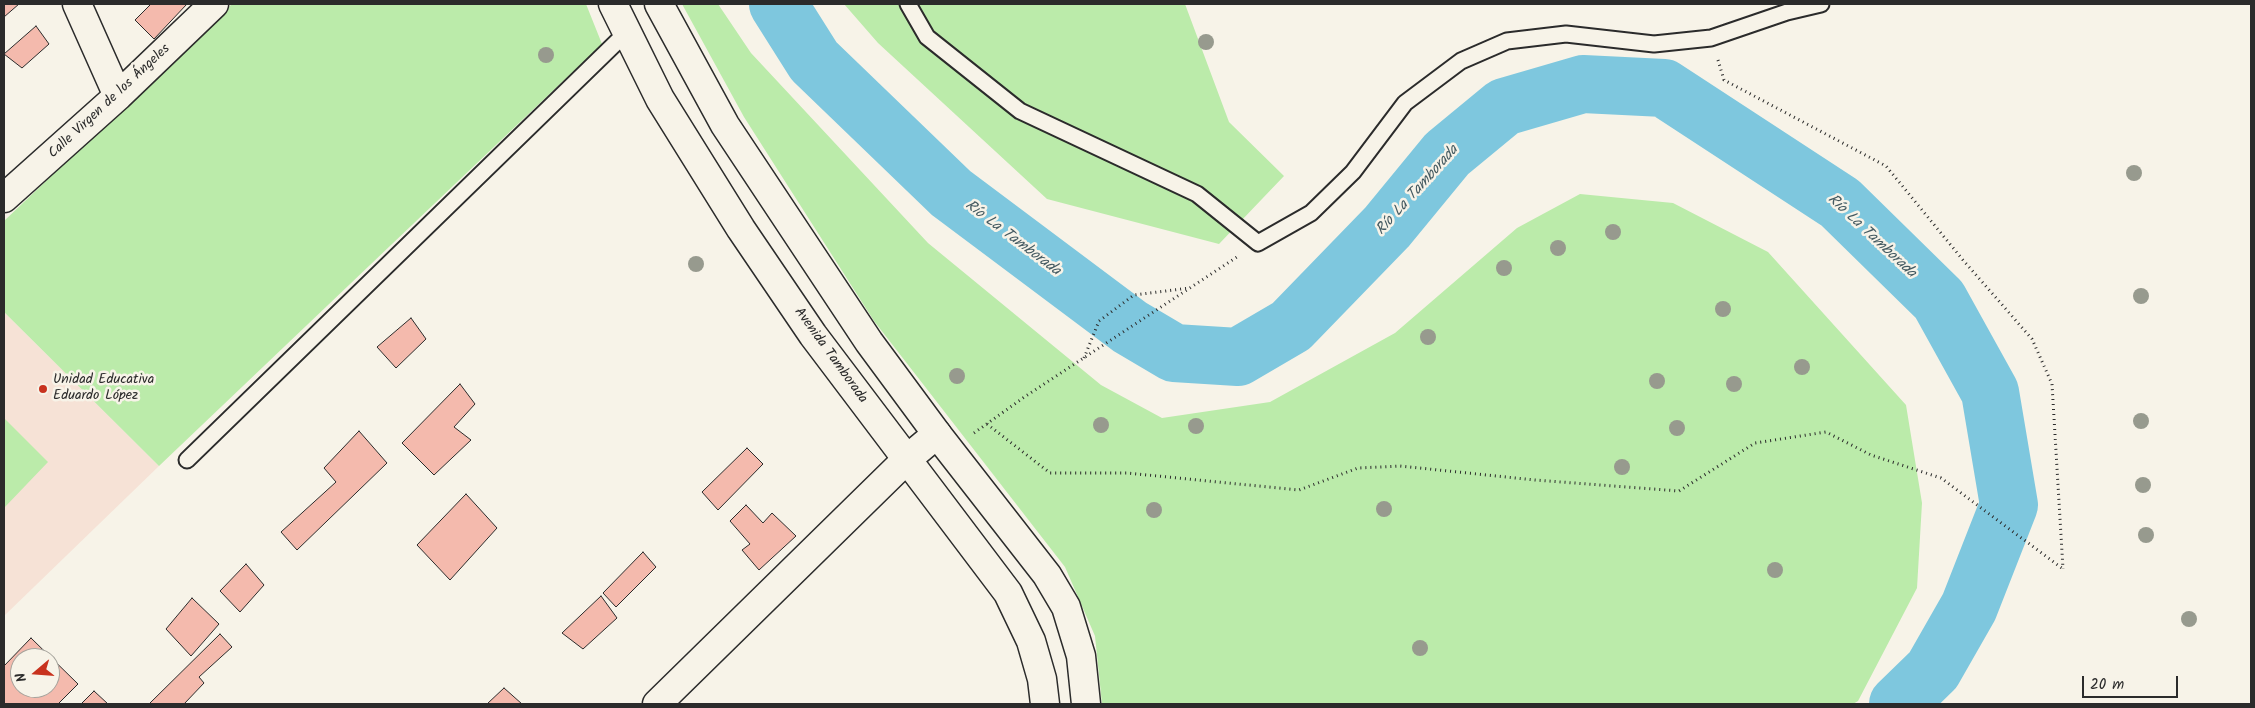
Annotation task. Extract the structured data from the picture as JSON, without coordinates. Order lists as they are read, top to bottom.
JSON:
{
  "streets": {
    "main road": ["Calle Virgen de los Ángeles", "Avenida Tamborada"]
  },
  "water": ["Río La Tamborada"],
  "places": ["Unidad Educativa Eduardo López"],
  "scale_bar": "20 m",
  "north": "left"
}
